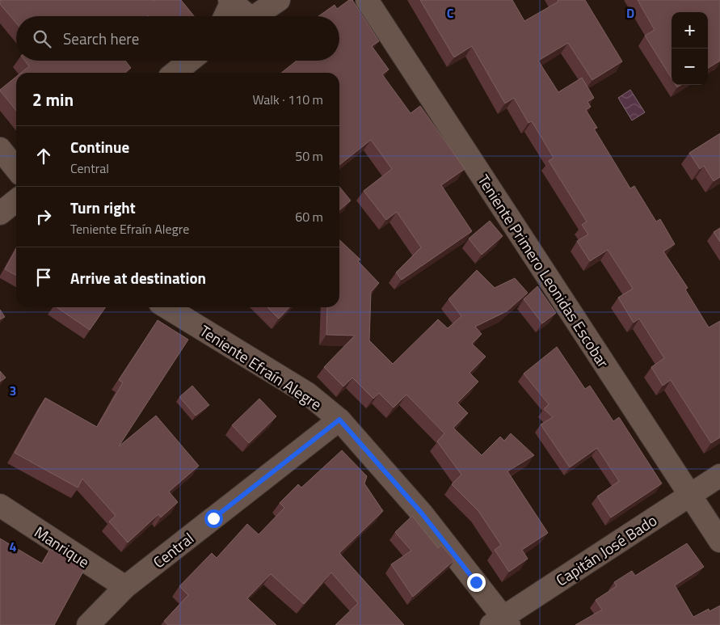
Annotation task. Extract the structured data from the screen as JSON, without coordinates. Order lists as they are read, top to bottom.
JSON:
{
  "streets": {
    "street": [
      "Teniente Primero Leonidas Escobar",
      "Teniente Efraín Alegre",
      "Manrique",
      "Central",
      "Capitán José Bado"
    ]
  },
  "crossings": [
    ["Teniente Primero Leonidas Escobar", "Capitán José Bado"],
    ["Teniente Efraín Alegre", "Central"],
    ["Teniente Efraín Alegre", "Capitán José Bado"],
    ["Manrique", "Central"]
  ],
  "page": {
    "map_buttons": ["+", "−"],
    "search": "Search here",
    "heading": ["2 min", "Walk · 110 m"],
    "list": [
      ["Continue", "Central", "50 m"],
      ["Turn right", "Teniente Efraín Alegre", "60 m"],
      "Arrive at destination"
    ]
  },
  "grid": {
    "columns": ["C", "D"],
    "rows": ["3", "4"]
  }
}
